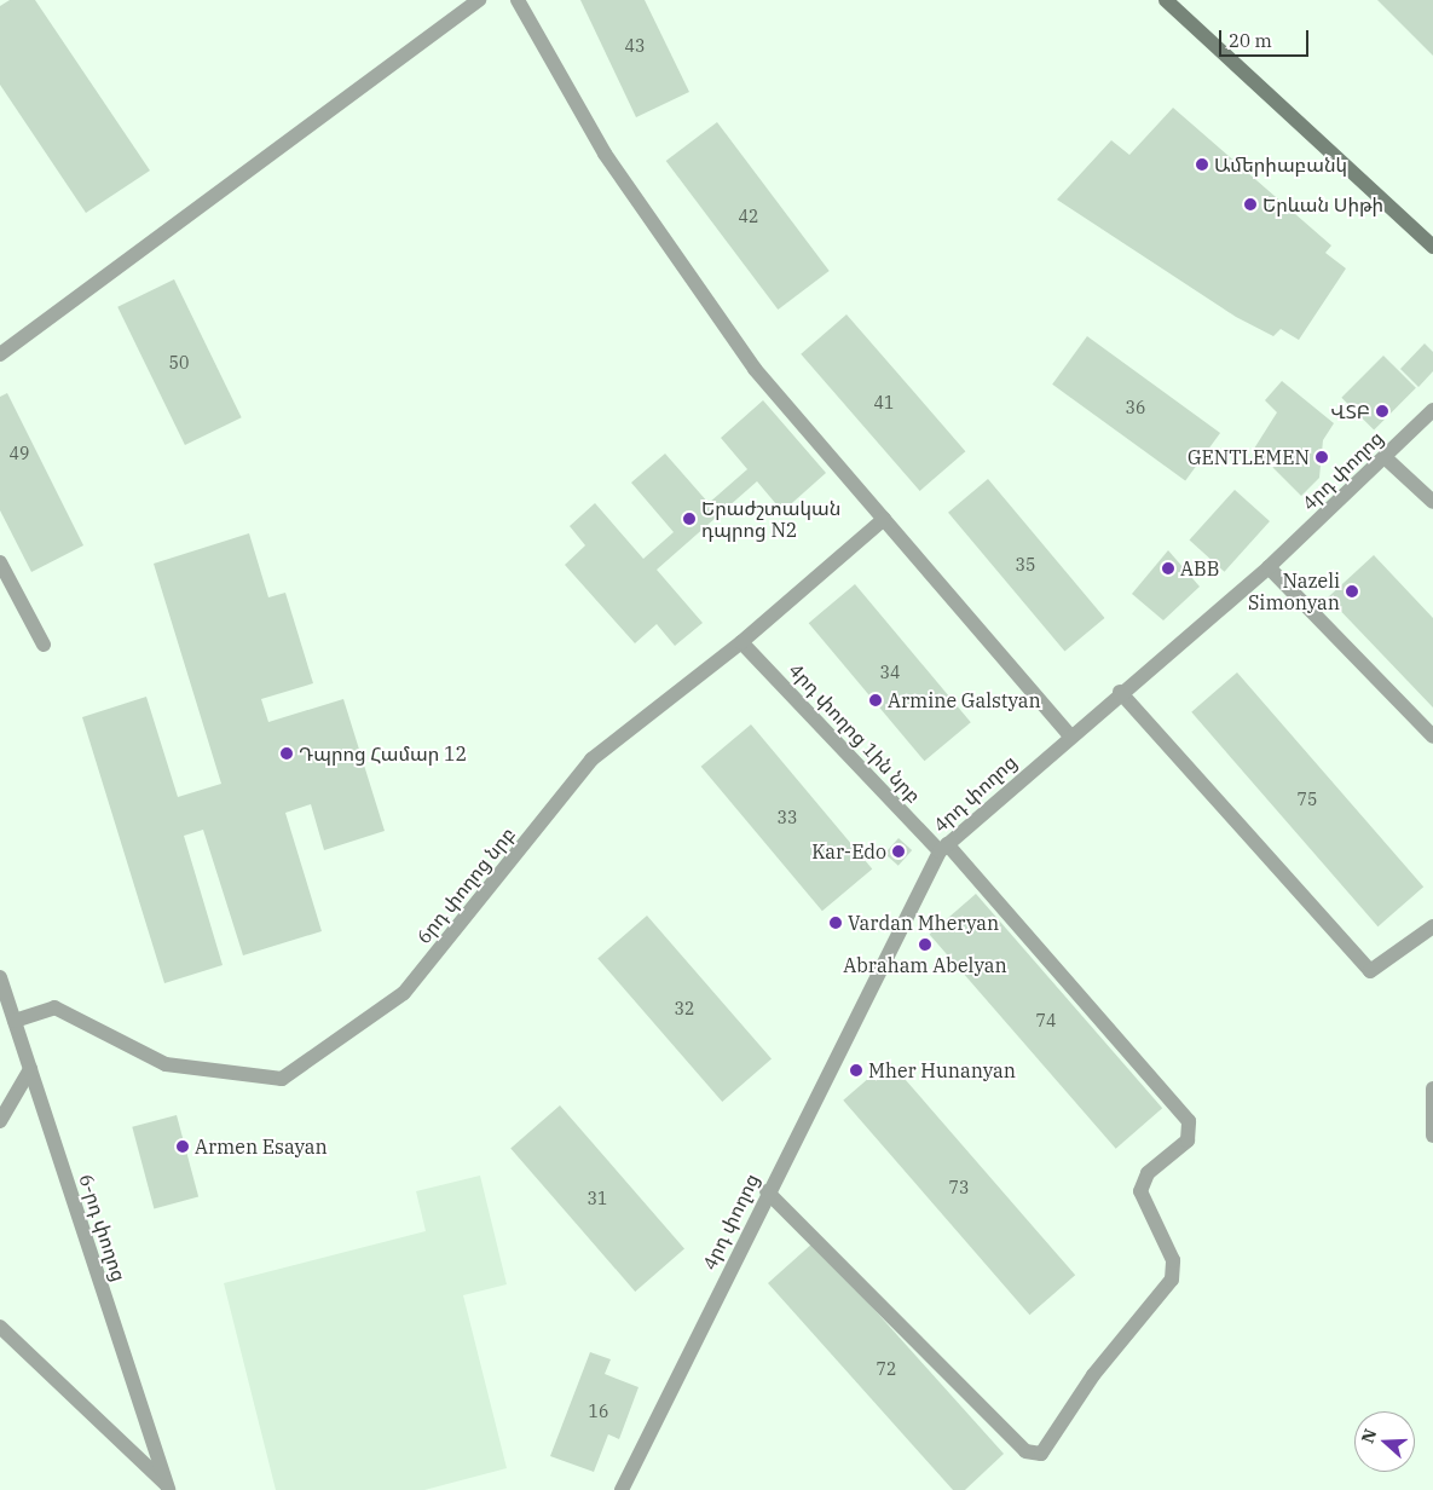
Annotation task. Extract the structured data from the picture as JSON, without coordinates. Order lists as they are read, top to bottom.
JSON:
{
  "streets": {
    "street": [
      "4րդ փողոց",
      "4րդ փողոց 1ին նրբ",
      "6րդ փողոց նրբ",
      "6-րդ փողոց"
    ]
  },
  "crossings": [
    ["4րդ փողոց", "4րդ փողոց 1ին նրբ"],
    ["4րդ փողոց 1ին նրբ", "6րդ փողոց նրբ"],
    ["6րդ փողոց նրբ", "6-րդ փողոց"]
  ],
  "places": [
    "Ամերիաբանկ",
    "Երևան Սիթի",
    "ՎՏԲ",
    "GENTLEMEN",
    "Երաժշտական դպրոց N2",
    "ABB",
    "Nazeli Simonyan",
    "Armine Galstyan",
    "Դպրոց Համար 12",
    "Kar-Edo",
    "Vardan Mheryan",
    "Abraham Abelyan",
    "Mher Hunanyan",
    "Armen Esayan"
  ],
  "house_numbers": [
    "43",
    "42",
    "50",
    "41",
    "36",
    "49",
    "35",
    "34",
    "75",
    "33",
    "32",
    "74",
    "73",
    "31",
    "72",
    "16"
  ],
  "scale_bar": "20 m",
  "north": "left"
}
